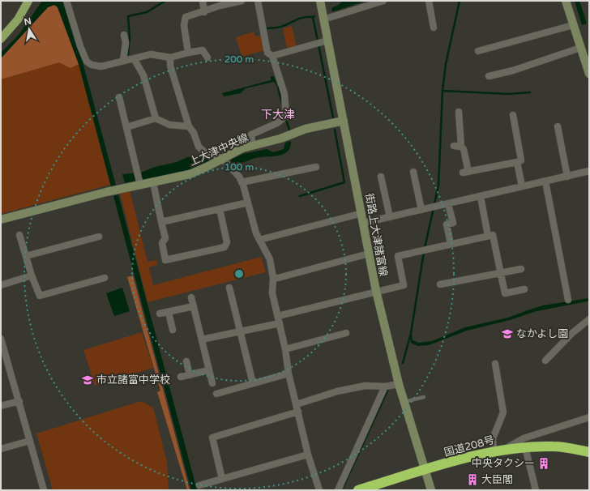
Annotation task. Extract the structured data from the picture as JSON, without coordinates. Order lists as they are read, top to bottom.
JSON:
{
  "streets": {
    "highway": ["国道208号"],
    "street": ["上大津中央線", "街路上大津諸富線"]
  },
  "crossings": [
    ["上大津中央線", "街路上大津諸富線"],
    ["街路上大津諸富線", "国道208号"]
  ],
  "districts": ["下大津"],
  "places": {
    "school or university": ["なかよし園", "市立諸富中学校"],
    "building": ["中央タクシー", "大臣閣"]
  },
  "north": "top",
  "rings": ["200 m", "100 m"]
}
